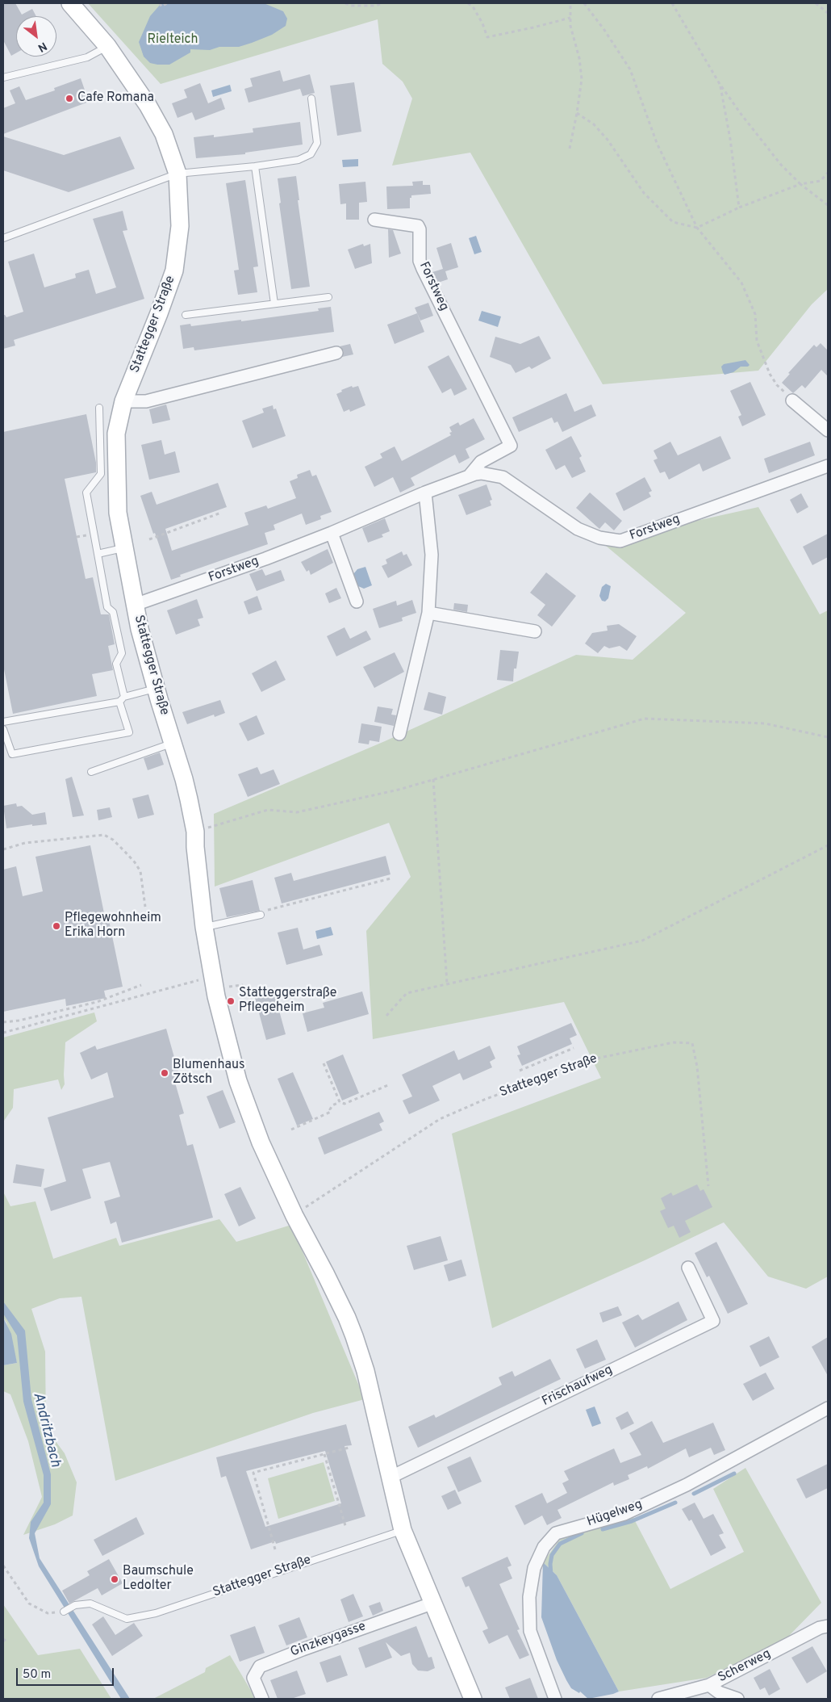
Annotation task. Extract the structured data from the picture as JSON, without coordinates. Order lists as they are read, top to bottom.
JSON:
{
  "streets": {
    "main road": ["Stattegger Straße"],
    "street": [
      "Forstweg",
      "Frischaufweg",
      "Hügelweg",
      "Ginzkeygasse",
      "Scherweg"
    ]
  },
  "crossings": [
    ["Forstweg", "Stattegger Straße"],
    ["Stattegger Straße", "Frischaufweg"],
    ["Stattegger Straße", "Ginzkeygasse"]
  ],
  "water": ["Andritzbach"],
  "parks": ["Rielteich"],
  "places": [
    "Cafe Romana",
    "Pflegewohnheim Erika Horn",
    "Statteggerstraße Pflegeheim",
    "Blumenhaus Zötsch",
    "Baumschule Ledolter"
  ],
  "scale_bar": "50 m",
  "north": "bottom right"
}
